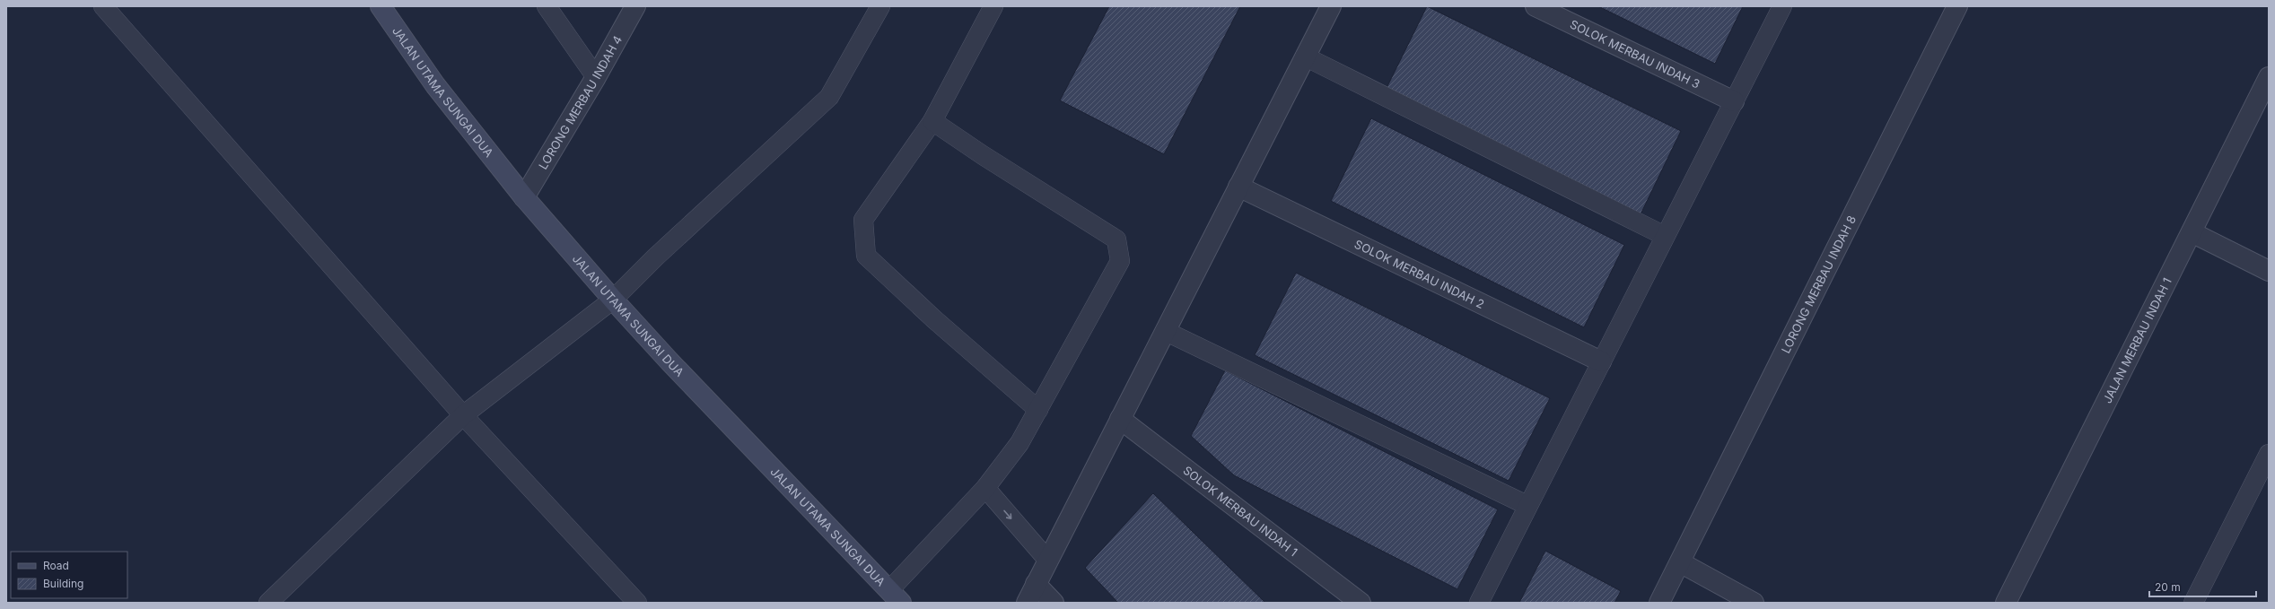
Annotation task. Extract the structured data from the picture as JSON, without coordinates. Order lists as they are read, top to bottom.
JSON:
{
  "streets": {
    "main road": ["JALAN UTAMA SUNGAI DUA"],
    "street": [
      "SOLOK MERBAU INDAH 3",
      "LORONG MERBAU INDAH 4",
      "SOLOK MERBAU INDAH 2",
      "LORONG MERBAU INDAH 8",
      "JALAN MERBAU INDAH 1",
      "SOLOK MERBAU INDAH 1"
    ]
  },
  "crossings": [
    ["JALAN UTAMA SUNGAI DUA", "LORONG MERBAU INDAH 4"]
  ],
  "legend": ["Road", "Building"],
  "scale_bar": "20 m"
}
